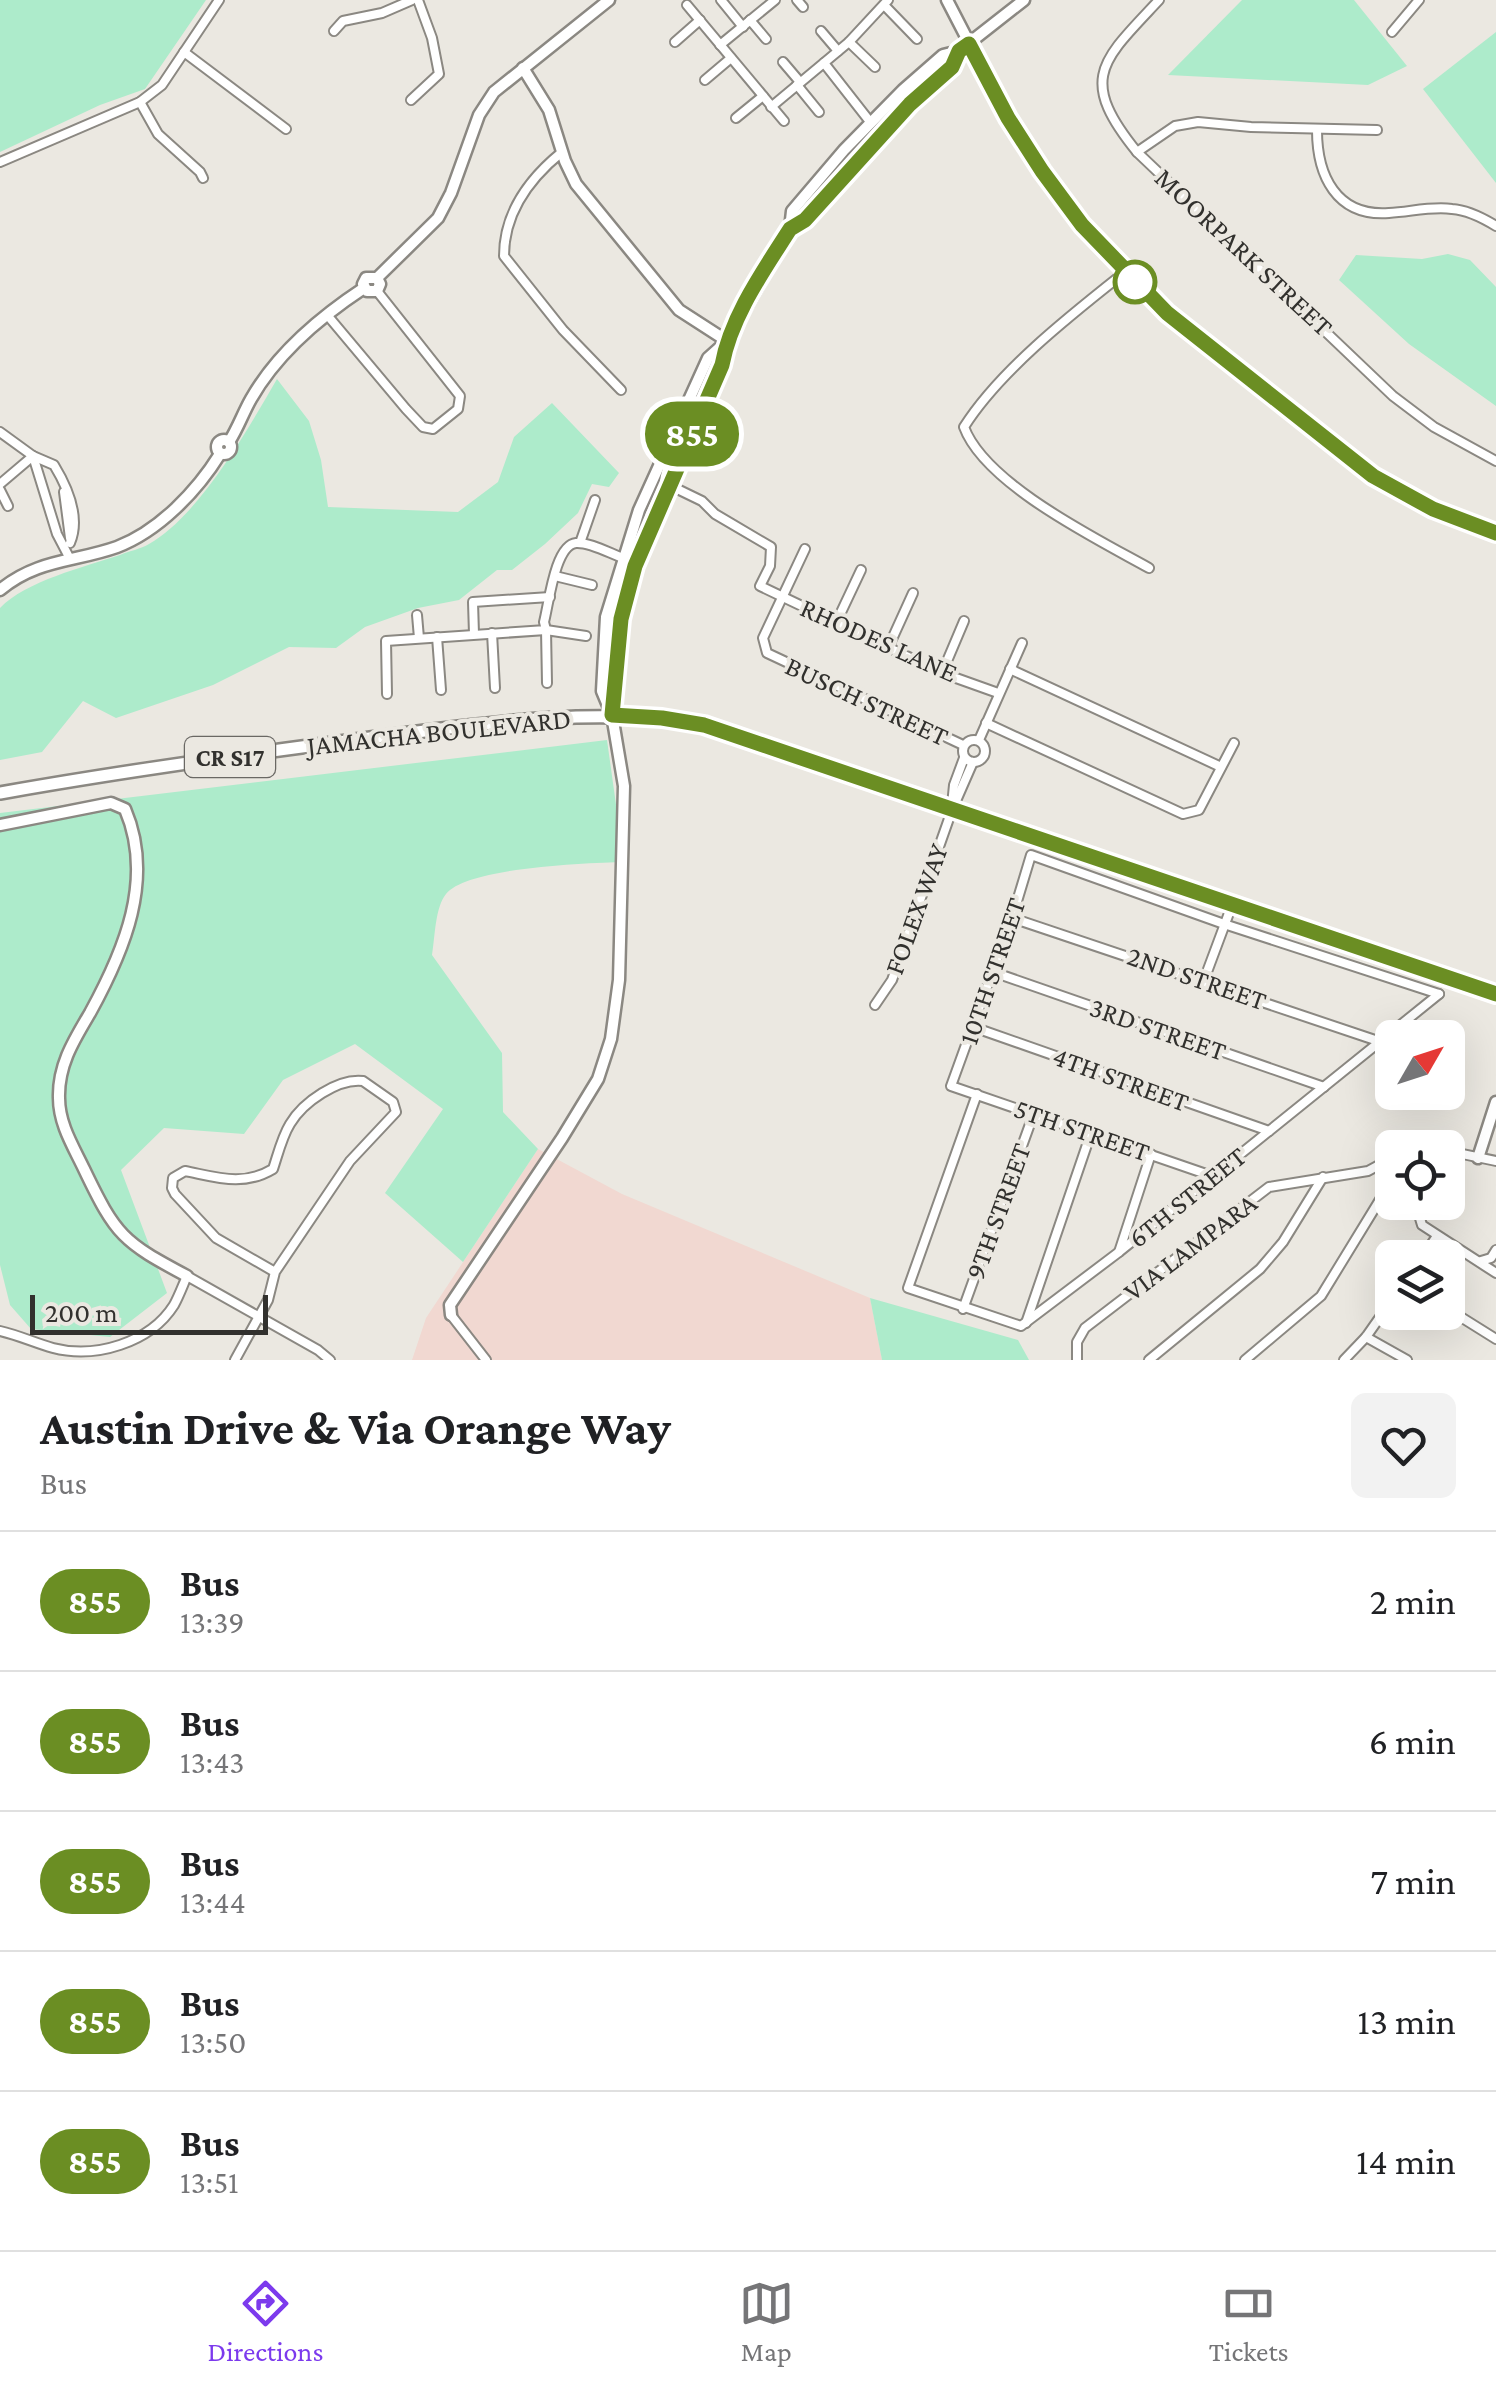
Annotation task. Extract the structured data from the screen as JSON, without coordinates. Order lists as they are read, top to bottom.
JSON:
{
  "streets": {
    "main road": ["JAMACHA BOULEVARD", "CR S17"],
    "street": [
      "MOORPARK STREET",
      "RHODES LANE",
      "BUSCH STREET",
      "FOLEX WAY",
      "10TH STREET",
      "2ND STREET",
      "3RD STREET",
      "4TH STREET",
      "5TH STREET",
      "6TH STREET",
      "9TH STREET",
      "VIA LAMPARA"
    ]
  },
  "crossings": [
    ["RHODES LANE", "BUSCH STREET"],
    ["BUSCH STREET", "FOLEX WAY"],
    ["JAMACHA BOULEVARD", "FOLEX WAY"],
    ["10TH STREET", "2ND STREET"],
    ["10TH STREET", "3RD STREET"],
    ["10TH STREET", "4TH STREET"],
    ["10TH STREET", "5TH STREET"],
    ["10TH STREET", "6TH STREET"],
    ["3RD STREET", "6TH STREET"],
    ["4TH STREET", "6TH STREET"],
    ["5TH STREET", "6TH STREET"],
    ["5TH STREET", "9TH STREET"]
  ],
  "lines": ["bus line 855"],
  "scale_bar": "200 m",
  "north": "top right",
  "page": {
    "on_map": "855",
    "scale": "200 m",
    "heading": ["Austin Drive & Via Orange Way", "Bus"],
    "list": [
      {
        "mark": "855",
        "name": "Bus",
        "note": "13:39",
        "value": "2 min"
      },
      {
        "mark": "855",
        "name": "Bus",
        "note": "13:43",
        "value": "6 min"
      },
      {
        "mark": "855",
        "name": "Bus",
        "note": "13:44",
        "value": "7 min"
      },
      {
        "mark": "855",
        "name": "Bus",
        "note": "13:50",
        "value": "13 min"
      },
      {
        "mark": "855",
        "name": "Bus",
        "note": "13:51",
        "value": "14 min"
      }
    ],
    "tabs": ["Directions", "Map", "Tickets"]
  }
}
